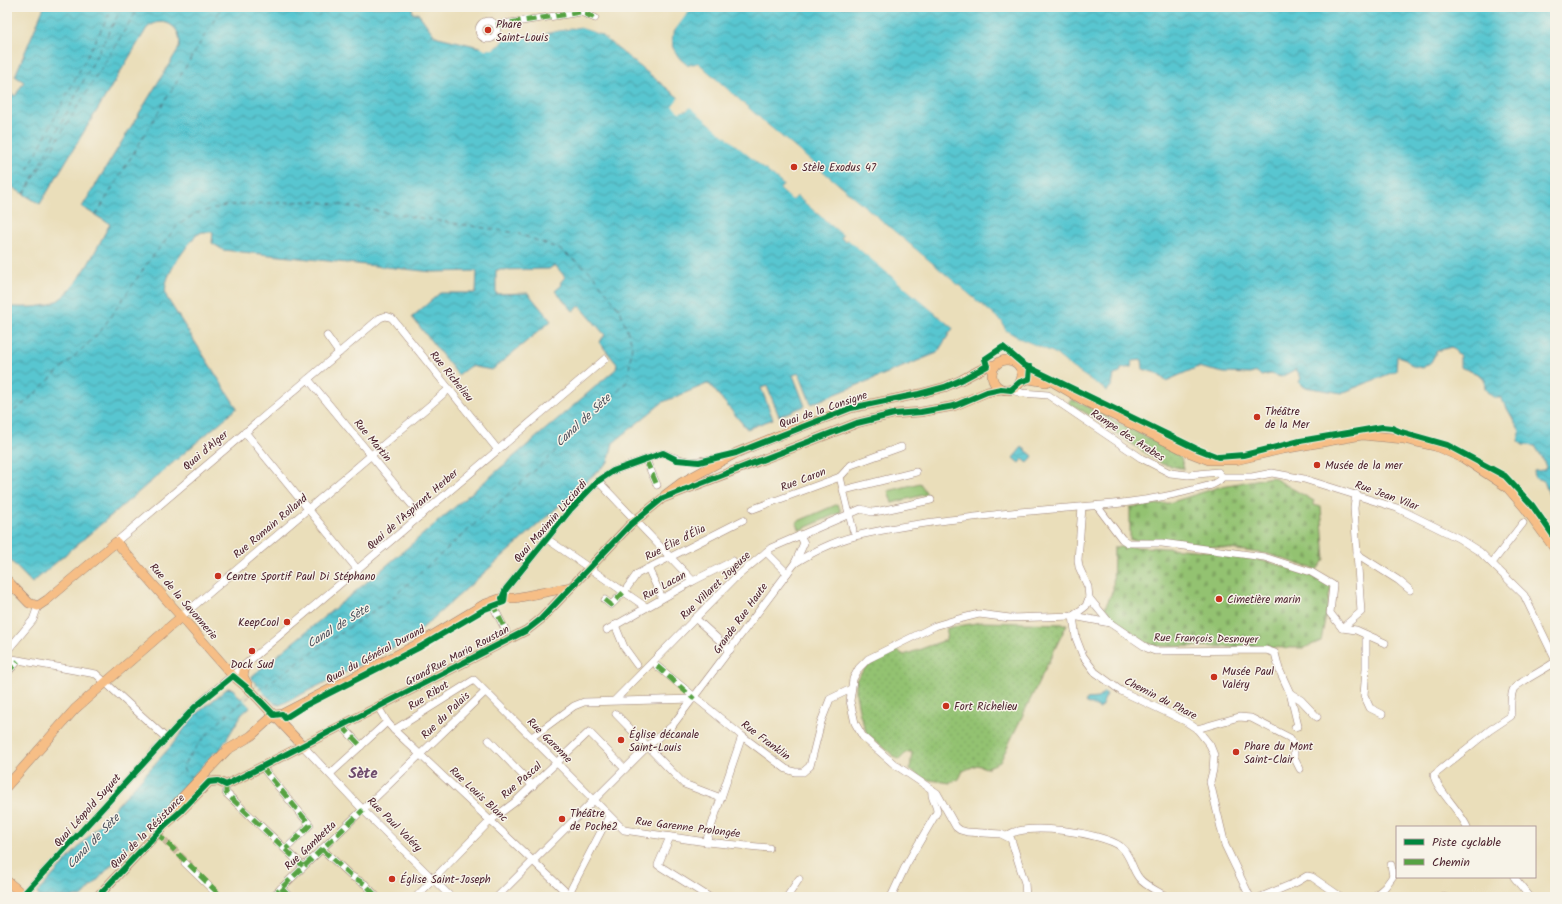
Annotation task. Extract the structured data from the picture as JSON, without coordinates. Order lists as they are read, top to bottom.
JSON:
{
  "streets": {
    "main road": [
      "Quai de la Consigne",
      "Quai d'Alger",
      "Rue Romain Rolland",
      "Rue de la Savonnerie",
      "Quai du Général Durand",
      "Grand'Rue Mario Roustan",
      "Rue Paul Valéry",
      "Quai de la Résistance"
    ],
    "street": [
      "Rue Richelieu",
      "Rampe des Arabes",
      "Rue Martin",
      "Rue Caron",
      "Rue Jean Vilar",
      "Quai de l'Aspirant Herber",
      "Quai Maximin Licciardi",
      "Rue Élie d'Élia",
      "Rue Lacan",
      "Rue Villaret Joyeuse",
      "Grande Rue Haute",
      "Rue François Desnoyer",
      "Rue Ribot",
      "Chemin du Phare",
      "Rue du Palais",
      "Rue Garenne",
      "Rue Franklin",
      "Rue Pascal",
      "Rue Louis Blanc",
      "Quai Léopold Suquet",
      "Rue Garenne Prolongée",
      "Rue Gambetta"
    ]
  },
  "crossings": [
    ["Rue Richelieu", "Quai d'Alger"],
    ["Rue Richelieu", "Quai de l'Aspirant Herber"],
    ["Rue Richelieu", "Rue Romain Rolland"],
    ["Quai de la Consigne", "Rampe des Arabes"],
    ["Quai de la Consigne", "Quai Maximin Licciardi"],
    ["Rampe des Arabes", "Rue Jean Vilar"],
    ["Rue Martin", "Quai d'Alger"],
    ["Rue Martin", "Quai de l'Aspirant Herber"],
    ["Rue Martin", "Rue Romain Rolland"],
    ["Quai d'Alger", "Rue de la Savonnerie"],
    ["Rue Jean Vilar", "Grande Rue Haute"],
    ["Quai de l'Aspirant Herber", "Rue de la Savonnerie"],
    ["Quai de l'Aspirant Herber", "Quai Léopold Suquet"],
    ["Quai Maximin Licciardi", "Quai du Général Durand"],
    ["Rue Romain Rolland", "Rue de la Savonnerie"],
    ["Rue de la Savonnerie", "Quai Léopold Suquet"],
    ["Rue de la Savonnerie", "Rue Paul Valéry"],
    ["Grande Rue Haute", "Rue Garenne"],
    ["Grande Rue Haute", "Rue Franklin"],
    ["Grande Rue Haute", "Rue Pascal"],
    ["Grande Rue Haute", "Rue Louis Blanc"],
    ["Quai du Général Durand", "Rue Paul Valéry"],
    ["Quai du Général Durand", "Quai de la Résistance"],
    ["Grand'Rue Mario Roustan", "Rue Louis Blanc"],
    ["Grand'Rue Mario Roustan", "Rue Paul Valéry"],
    ["Grand'Rue Mario Roustan", "Quai de la Résistance"],
    ["Rue Ribot", "Rue Garenne"],
    ["Rue Ribot", "Rue Louis Blanc"],
    ["Rue du Palais", "Rue Garenne"],
    ["Rue du Palais", "Rue Louis Blanc"],
    ["Rue du Palais", "Rue Paul Valéry"],
    ["Rue du Palais", "Rue Gambetta"],
    ["Rue Garenne", "Rue Pascal"],
    ["Rue Garenne", "Rue Garenne Prolongée"],
    ["Rue Pascal", "Rue Louis Blanc"],
    ["Rue Pascal", "Rue Paul Valéry"],
    ["Rue Paul Valéry", "Rue Gambetta"]
  ],
  "districts": ["Sète"],
  "water": ["Canal de Sète"],
  "places": [
    "Phare Saint-Louis",
    "Stèle Exodus 47",
    "Théâtre de la Mer",
    "Musée de la mer",
    "Centre Sportif Paul Di Stéphano",
    "Cimetière marin",
    "KeepCool",
    "Dock Sud",
    "Musée Paul Valéry",
    "Fort Richelieu",
    "Église décanale Saint-Louis",
    "Phare du Mont Saint-Clair",
    "Théâtre de Poche2",
    "Église Saint-Joseph"
  ],
  "legend": ["Piste cyclable", "Chemin"]
}
